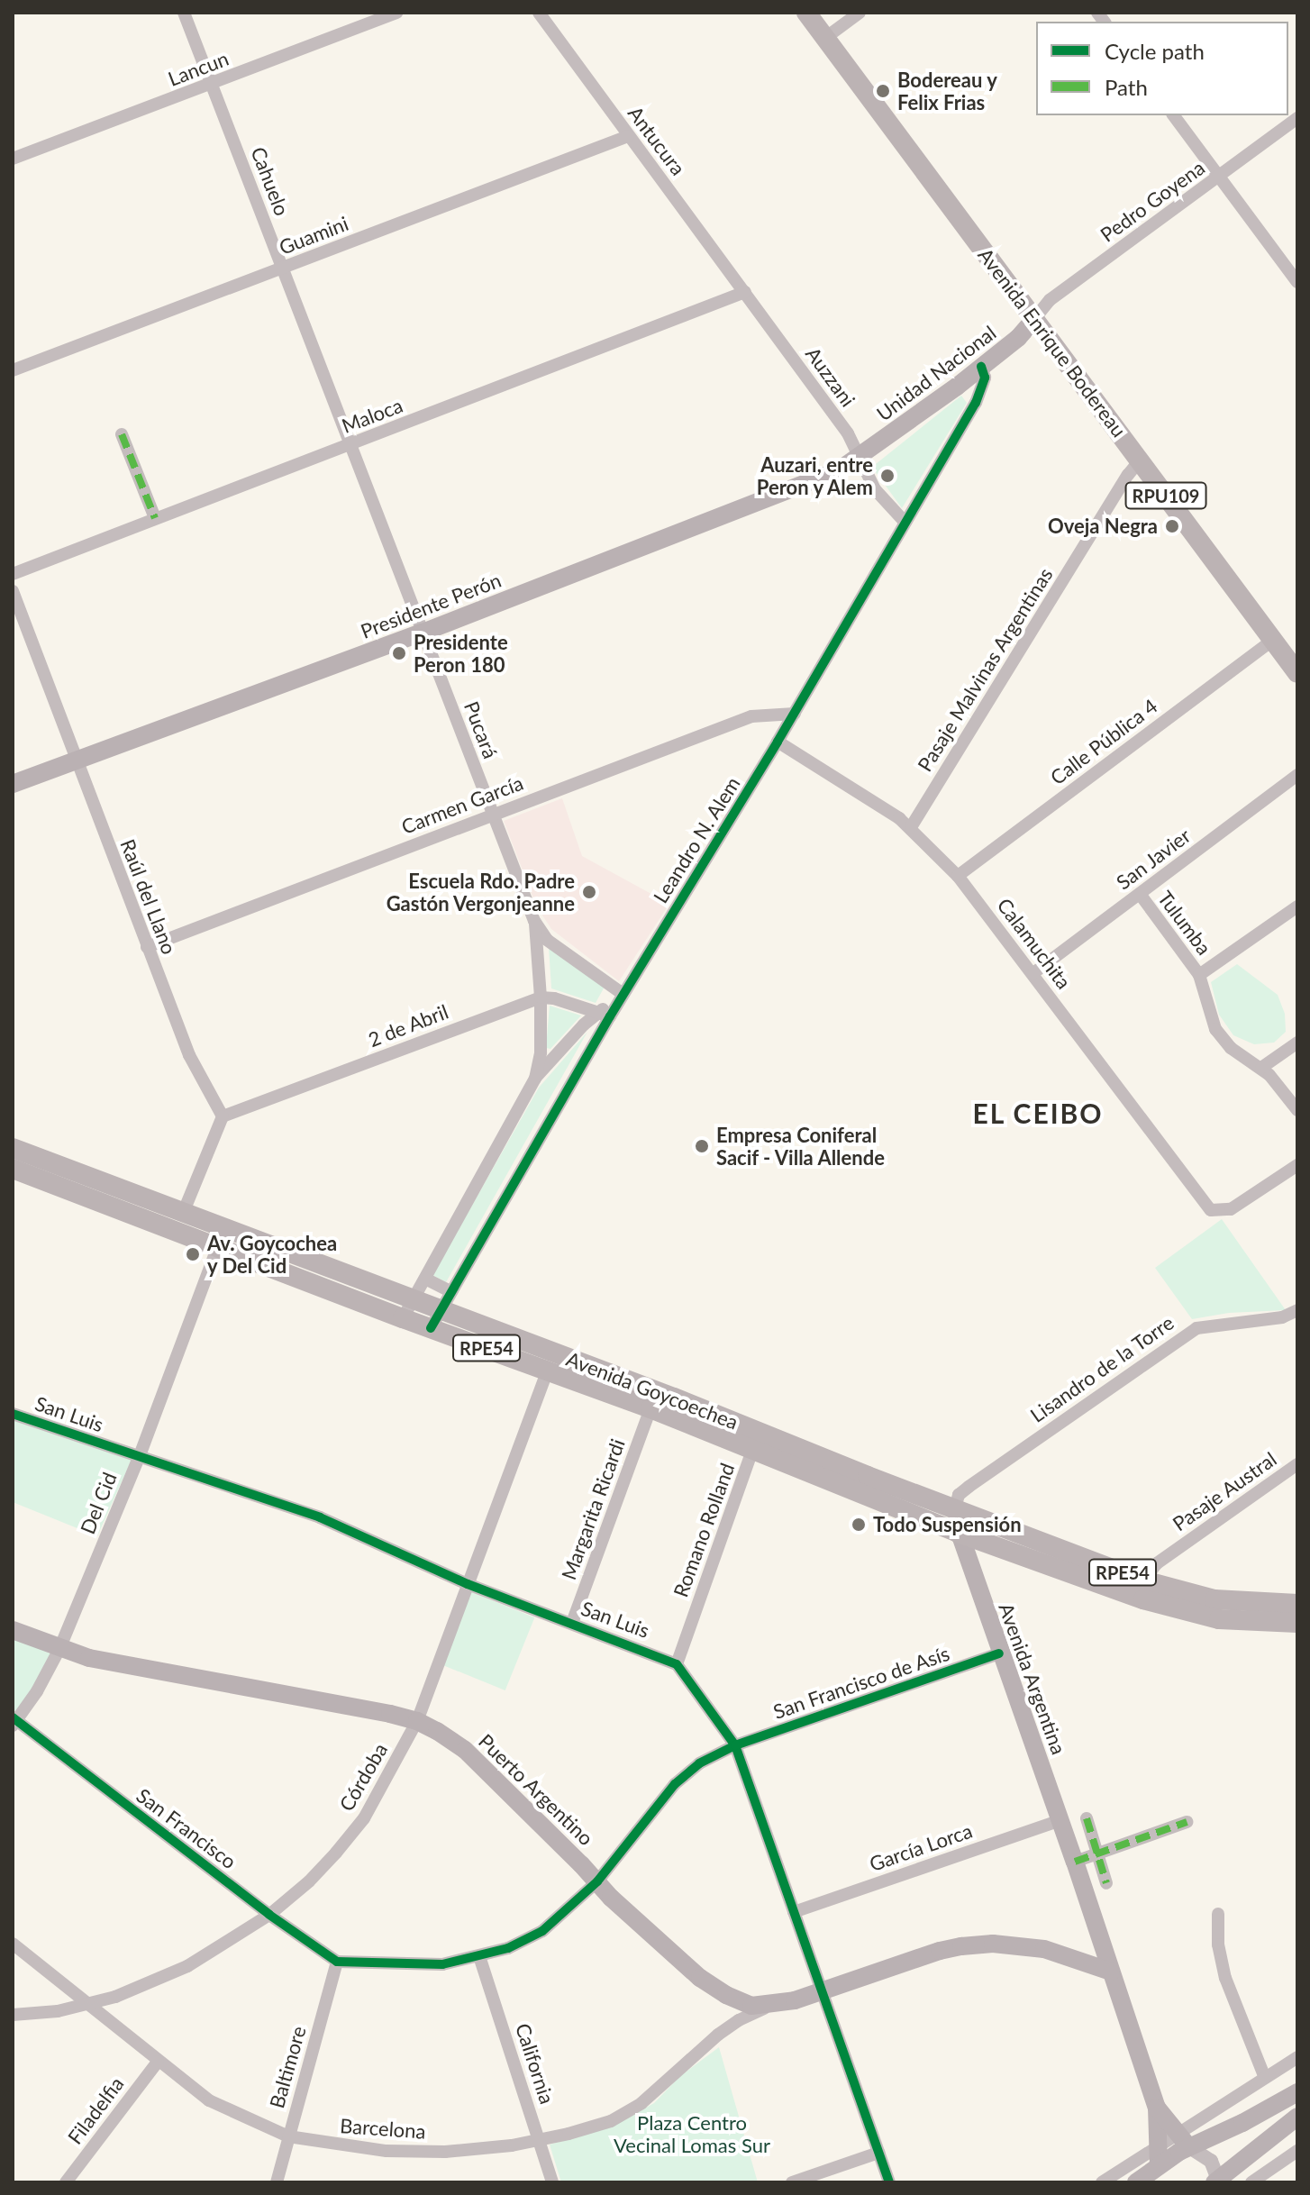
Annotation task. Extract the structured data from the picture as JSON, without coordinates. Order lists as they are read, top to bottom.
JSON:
{
  "streets": {
    "main road": [
      "Avenida Enrique Bodereau",
      "Unidad Nacional",
      "RPU109",
      "Presidente Perón",
      "RPE54",
      "Avenida Goycoechea",
      "Avenida Argentina",
      "Puerto Argentino"
    ],
    "street": [
      "Lancun",
      "Antucura",
      "Cahuelo",
      "Pedro Goyena",
      "Guamini",
      "Auzzani",
      "Maloca",
      "Pasaje Malvinas Argentinas",
      "Pucará",
      "Calle Pública 4",
      "Carmen García",
      "Leandro N. Alem",
      "San Javier",
      "Raúl del Llano",
      "Tulumba",
      "Calamuchita",
      "2 de Abril",
      "Lisandro de la Torre",
      "San Luis",
      "Pasaje Austral",
      "Del Cid",
      "Margarita Ricardi",
      "Romano Rolland",
      "San Francisco de Asís",
      "Córdoba",
      "San Francisco",
      "García Lorca",
      "California",
      "Baltimore",
      "Filadelfia",
      "Barcelona"
    ]
  },
  "crossings": [
    ["Lancun", "Cahuelo"],
    ["Antucura", "Guamini"],
    ["Antucura", "Auzzani"],
    ["Antucura", "Maloca"],
    ["Cahuelo", "Guamini"],
    ["Cahuelo", "Maloca"],
    ["Cahuelo", "Pucará"],
    ["Pedro Goyena", "Avenida Enrique Bodereau"],
    ["Pedro Goyena", "Unidad Nacional"],
    ["Avenida Enrique Bodereau", "Unidad Nacional"],
    ["Avenida Enrique Bodereau", "Pasaje Malvinas Argentinas"],
    ["Avenida Enrique Bodereau", "Calle Pública 4"],
    ["Unidad Nacional", "Auzzani"],
    ["Unidad Nacional", "Presidente Perón"],
    ["Unidad Nacional", "Leandro N. Alem"],
    ["Auzzani", "Maloca"],
    ["Auzzani", "Presidente Perón"],
    ["Auzzani", "Leandro N. Alem"],
    ["Maloca", "Pucará"],
    ["Presidente Perón", "Pucará"],
    ["Presidente Perón", "Raúl del Llano"],
    ["Pasaje Malvinas Argentinas", "Calamuchita"],
    ["Pucará", "Carmen García"],
    ["Pucará", "Leandro N. Alem"],
    ["Calle Pública 4", "Calamuchita"],
    ["Carmen García", "Leandro N. Alem"],
    ["Carmen García", "Raúl del Llano"],
    ["Leandro N. Alem", "Calamuchita"],
    ["Leandro N. Alem", "2 de Abril"],
    ["Leandro N. Alem", "Avenida Goycoechea"],
    ["San Javier", "Tulumba"],
    ["San Javier", "Calamuchita"],
    ["Raúl del Llano", "2 de Abril"],
    ["Lisandro de la Torre", "Avenida Goycoechea"],
    ["Lisandro de la Torre", "Avenida Argentina"],
    ["Avenida Goycoechea", "Pasaje Austral"],
    ["Avenida Goycoechea", "Del Cid"],
    ["Avenida Goycoechea", "Margarita Ricardi"],
    ["Avenida Goycoechea", "Romano Rolland"],
    ["Avenida Goycoechea", "Avenida Argentina"],
    ["Avenida Goycoechea", "Córdoba"],
    ["San Luis", "Del Cid"],
    ["San Luis", "Margarita Ricardi"],
    ["San Luis", "Romano Rolland"],
    ["San Luis", "Córdoba"],
    ["Del Cid", "Puerto Argentino"],
    ["Del Cid", "San Francisco"],
    ["Avenida Argentina", "San Francisco de Asís"],
    ["Avenida Argentina", "Puerto Argentino"],
    ["Avenida Argentina", "García Lorca"],
    ["Córdoba", "Puerto Argentino"],
    ["Córdoba", "San Francisco"],
    ["Córdoba", "Barcelona"],
    ["Puerto Argentino", "Barcelona"],
    ["San Francisco", "Baltimore"],
    ["California", "Barcelona"],
    ["Baltimore", "Barcelona"],
    ["Filadelfia", "Barcelona"]
  ],
  "districts": ["EL CEIBO"],
  "parks": ["Plaza Centro Vecinal Lomas Sur"],
  "places": [
    "Bodereau y Felix Frias",
    "Auzari, entre Peron y Alem",
    "Oveja Negra",
    "Presidente Peron 180",
    "Escuela Rdo. Padre Gastón Vergonjeanne",
    "Empresa Coniferal Sacif - Villa Allende",
    "Av. Goycochea y Del Cid",
    "Todo Suspensión"
  ],
  "legend": ["Cycle path", "Path"]
}
